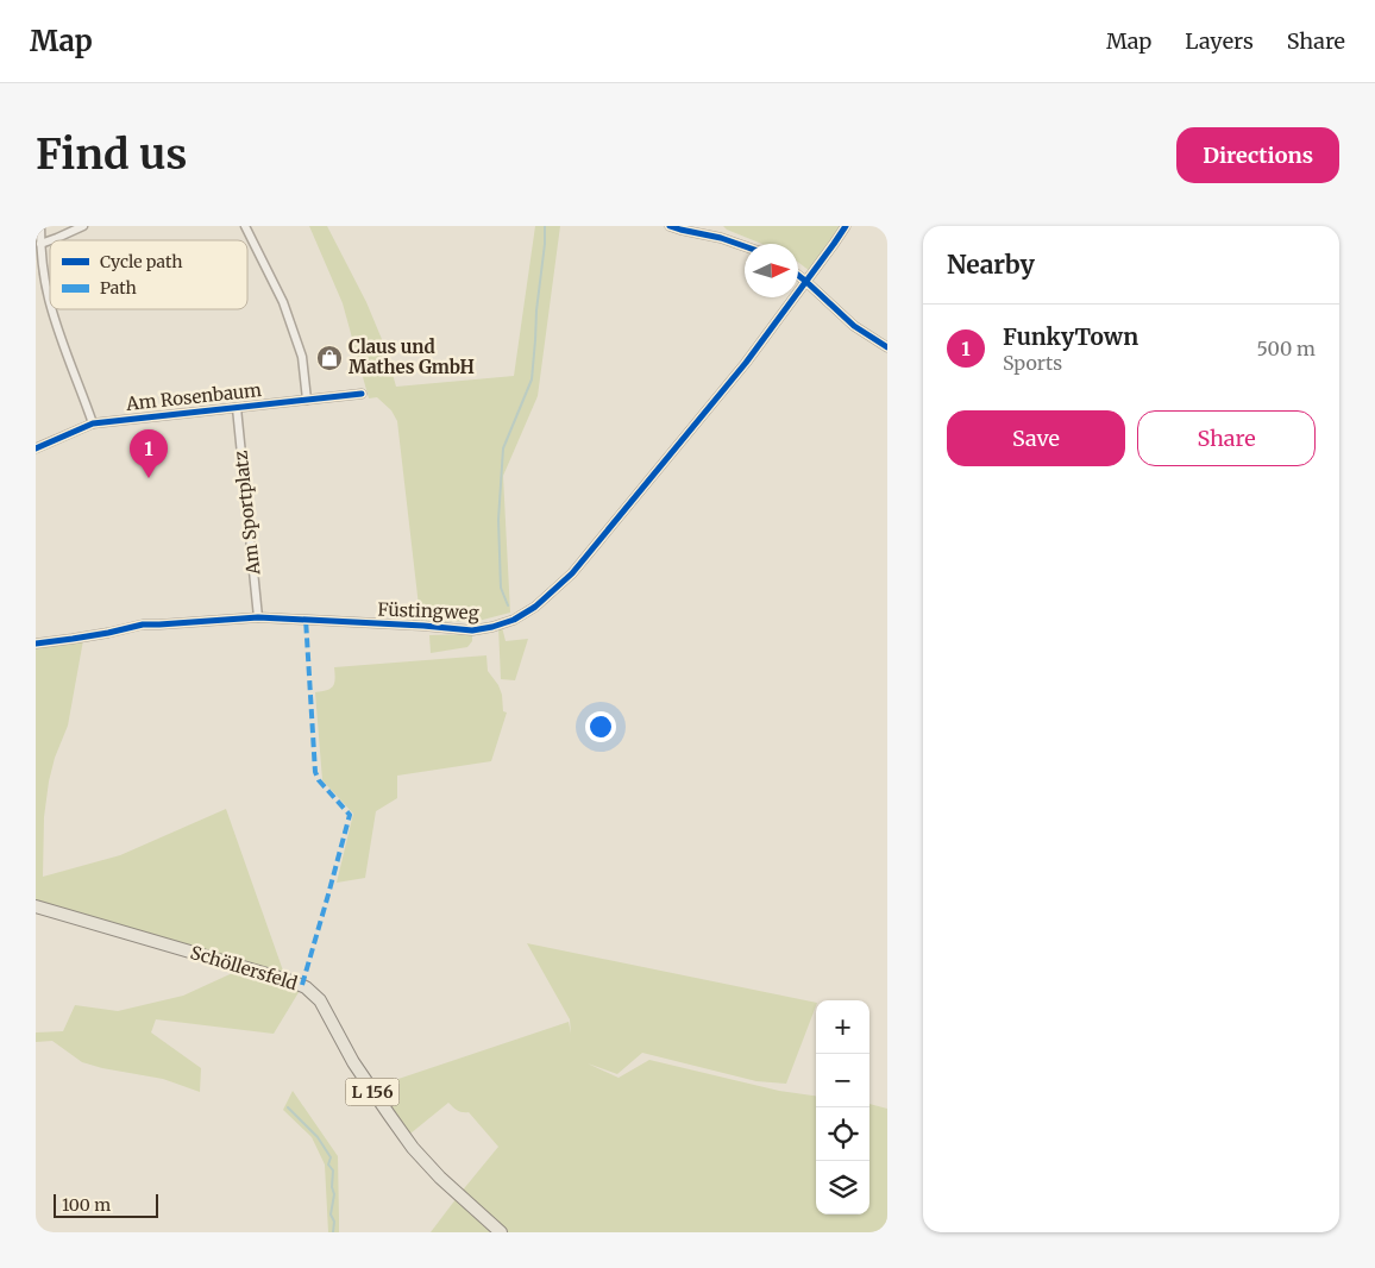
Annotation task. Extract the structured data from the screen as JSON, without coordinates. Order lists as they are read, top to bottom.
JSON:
{
  "streets": {
    "main road": ["Schöllersfeld", "L 156"],
    "street": ["Am Rosenbaum", "Am Sportplatz", "Füstingweg"]
  },
  "crossings": [
    ["Am Rosenbaum", "Am Sportplatz"],
    ["Am Sportplatz", "Füstingweg"]
  ],
  "places": {
    "shop": ["Claus und Mathes GmbH"]
  },
  "legend": ["Cycle path", "Path"],
  "scale_bar": "100 m",
  "north": "right",
  "page": {
    "header": "Map",
    "nav": ["Map", "Layers", "Share"],
    "buttons": [
      "Directions",
      ["Save", "Share"]
    ],
    "title": "Find us",
    "heading": "Nearby",
    "list": [
      {
        "mark": "1",
        "name": "FunkyTown",
        "note": "Sports",
        "value": "500 m"
      }
    ],
    "pins": "1",
    "map_buttons": ["+", "−"],
    "scale": "100 m"
  }
}
